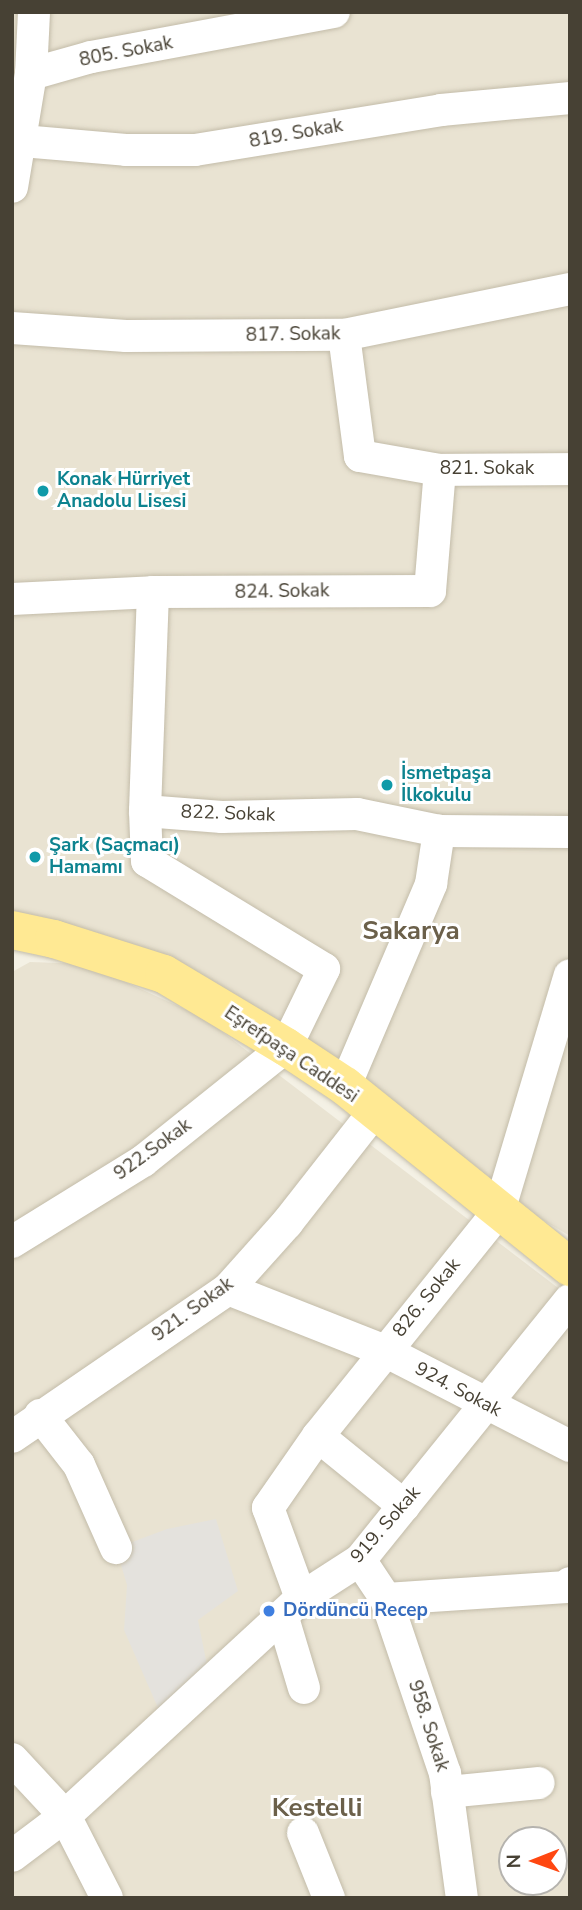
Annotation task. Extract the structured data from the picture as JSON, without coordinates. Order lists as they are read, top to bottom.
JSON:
{
  "streets": {
    "main road": ["Eşrefpaşa Caddesi"],
    "street": [
      "805. Sokak",
      "819. Sokak",
      "817. Sokak",
      "821. Sokak",
      "824. Sokak",
      "822. Sokak",
      "922.Sokak",
      "826. Sokak",
      "921. Sokak",
      "924. Sokak",
      "919. Sokak",
      "958. Sokak"
    ]
  },
  "crossings": [
    ["817. Sokak", "821. Sokak"],
    ["821. Sokak", "824. Sokak"],
    ["Eşrefpaşa Caddesi", "922.Sokak"],
    ["Eşrefpaşa Caddesi", "826. Sokak"],
    ["Eşrefpaşa Caddesi", "921. Sokak"],
    ["826. Sokak", "924. Sokak"],
    ["826. Sokak", "919. Sokak"],
    ["921. Sokak", "924. Sokak"],
    ["924. Sokak", "919. Sokak"],
    ["919. Sokak", "958. Sokak"]
  ],
  "districts": ["Sakarya", "Kestelli"],
  "places": [
    "Konak Hürriyet Anadolu Lisesi",
    "İsmetpaşa İlkokulu",
    "Şark (Saçmacı) Hamamı",
    "Dördüncü Recep"
  ],
  "north": "left"
}
